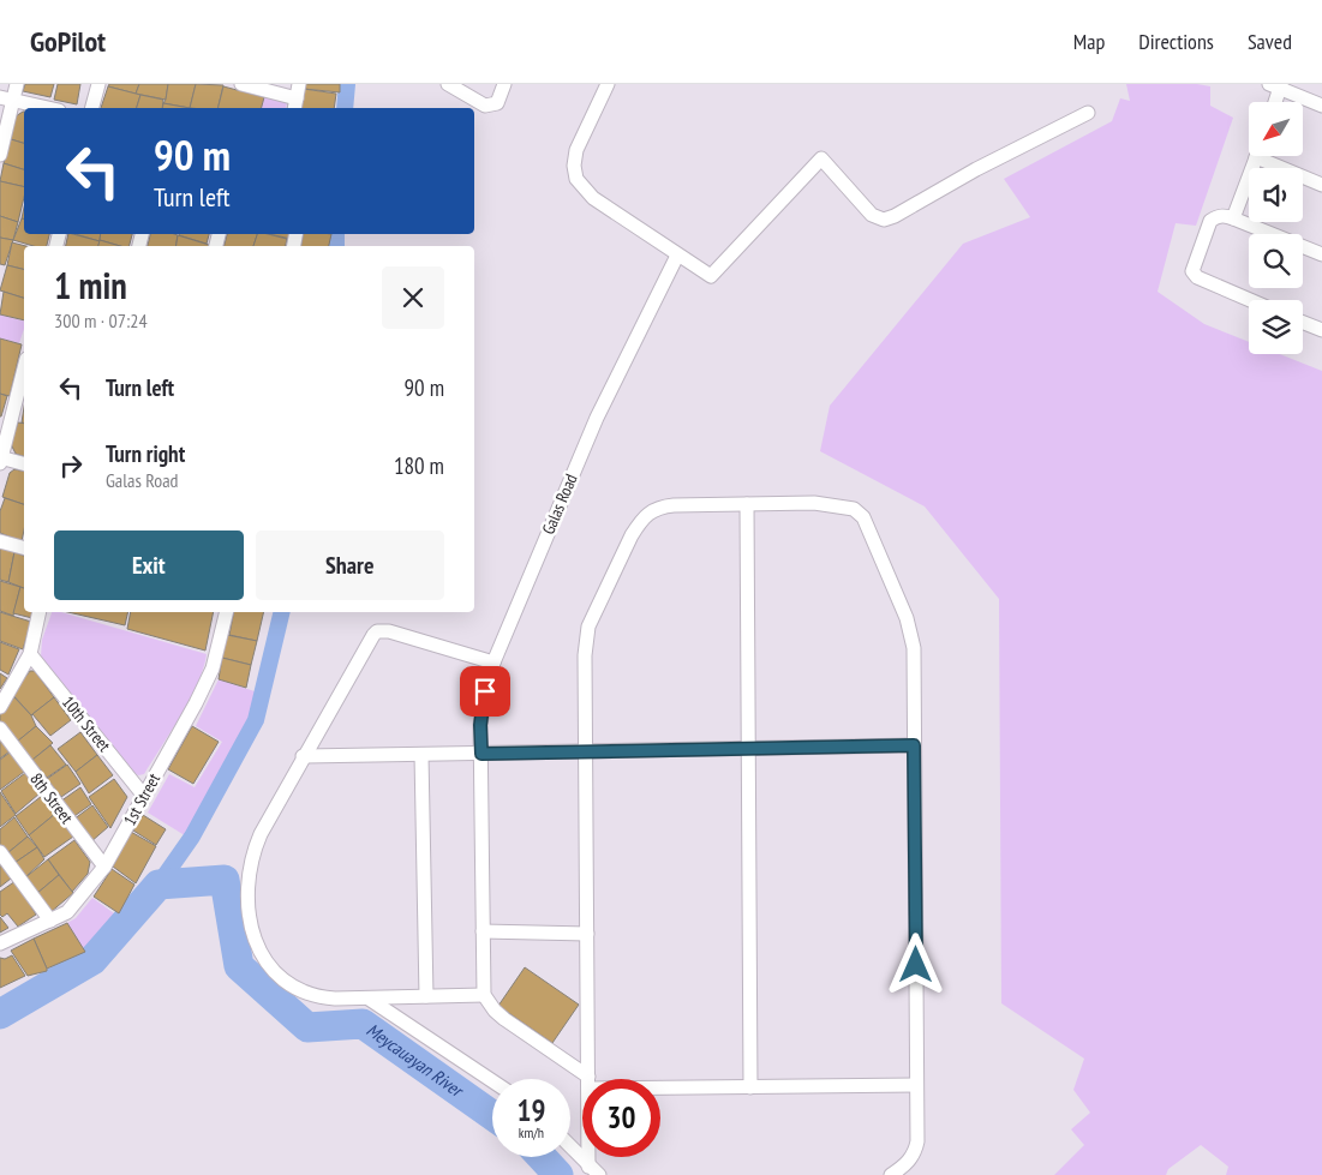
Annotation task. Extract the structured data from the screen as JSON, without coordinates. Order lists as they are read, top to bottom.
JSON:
{
  "streets": {
    "street": [
      "Galas Road",
      "10th Street",
      "8th Street",
      "1st Street"
    ]
  },
  "crossings": [
    ["10th Street", "1st Street"],
    ["8th Street", "1st Street"]
  ],
  "water": ["Meycauayan River"],
  "north": "bottom left",
  "page": {
    "header": "GoPilot",
    "nav": ["Map", "Directions", "Saved"],
    "turn": ["90 m", "Turn left"],
    "heading": ["1 min", "300 m · 07:24"],
    "list": [
      {
        "name": "Turn left",
        "value": "90 m"
      },
      {
        "name": "Turn right",
        "note": "Galas Road",
        "value": "180 m"
      }
    ],
    "buttons": ["Exit", "Share"],
    "speed": "19 km/h",
    "limit": "30"
  }
}
